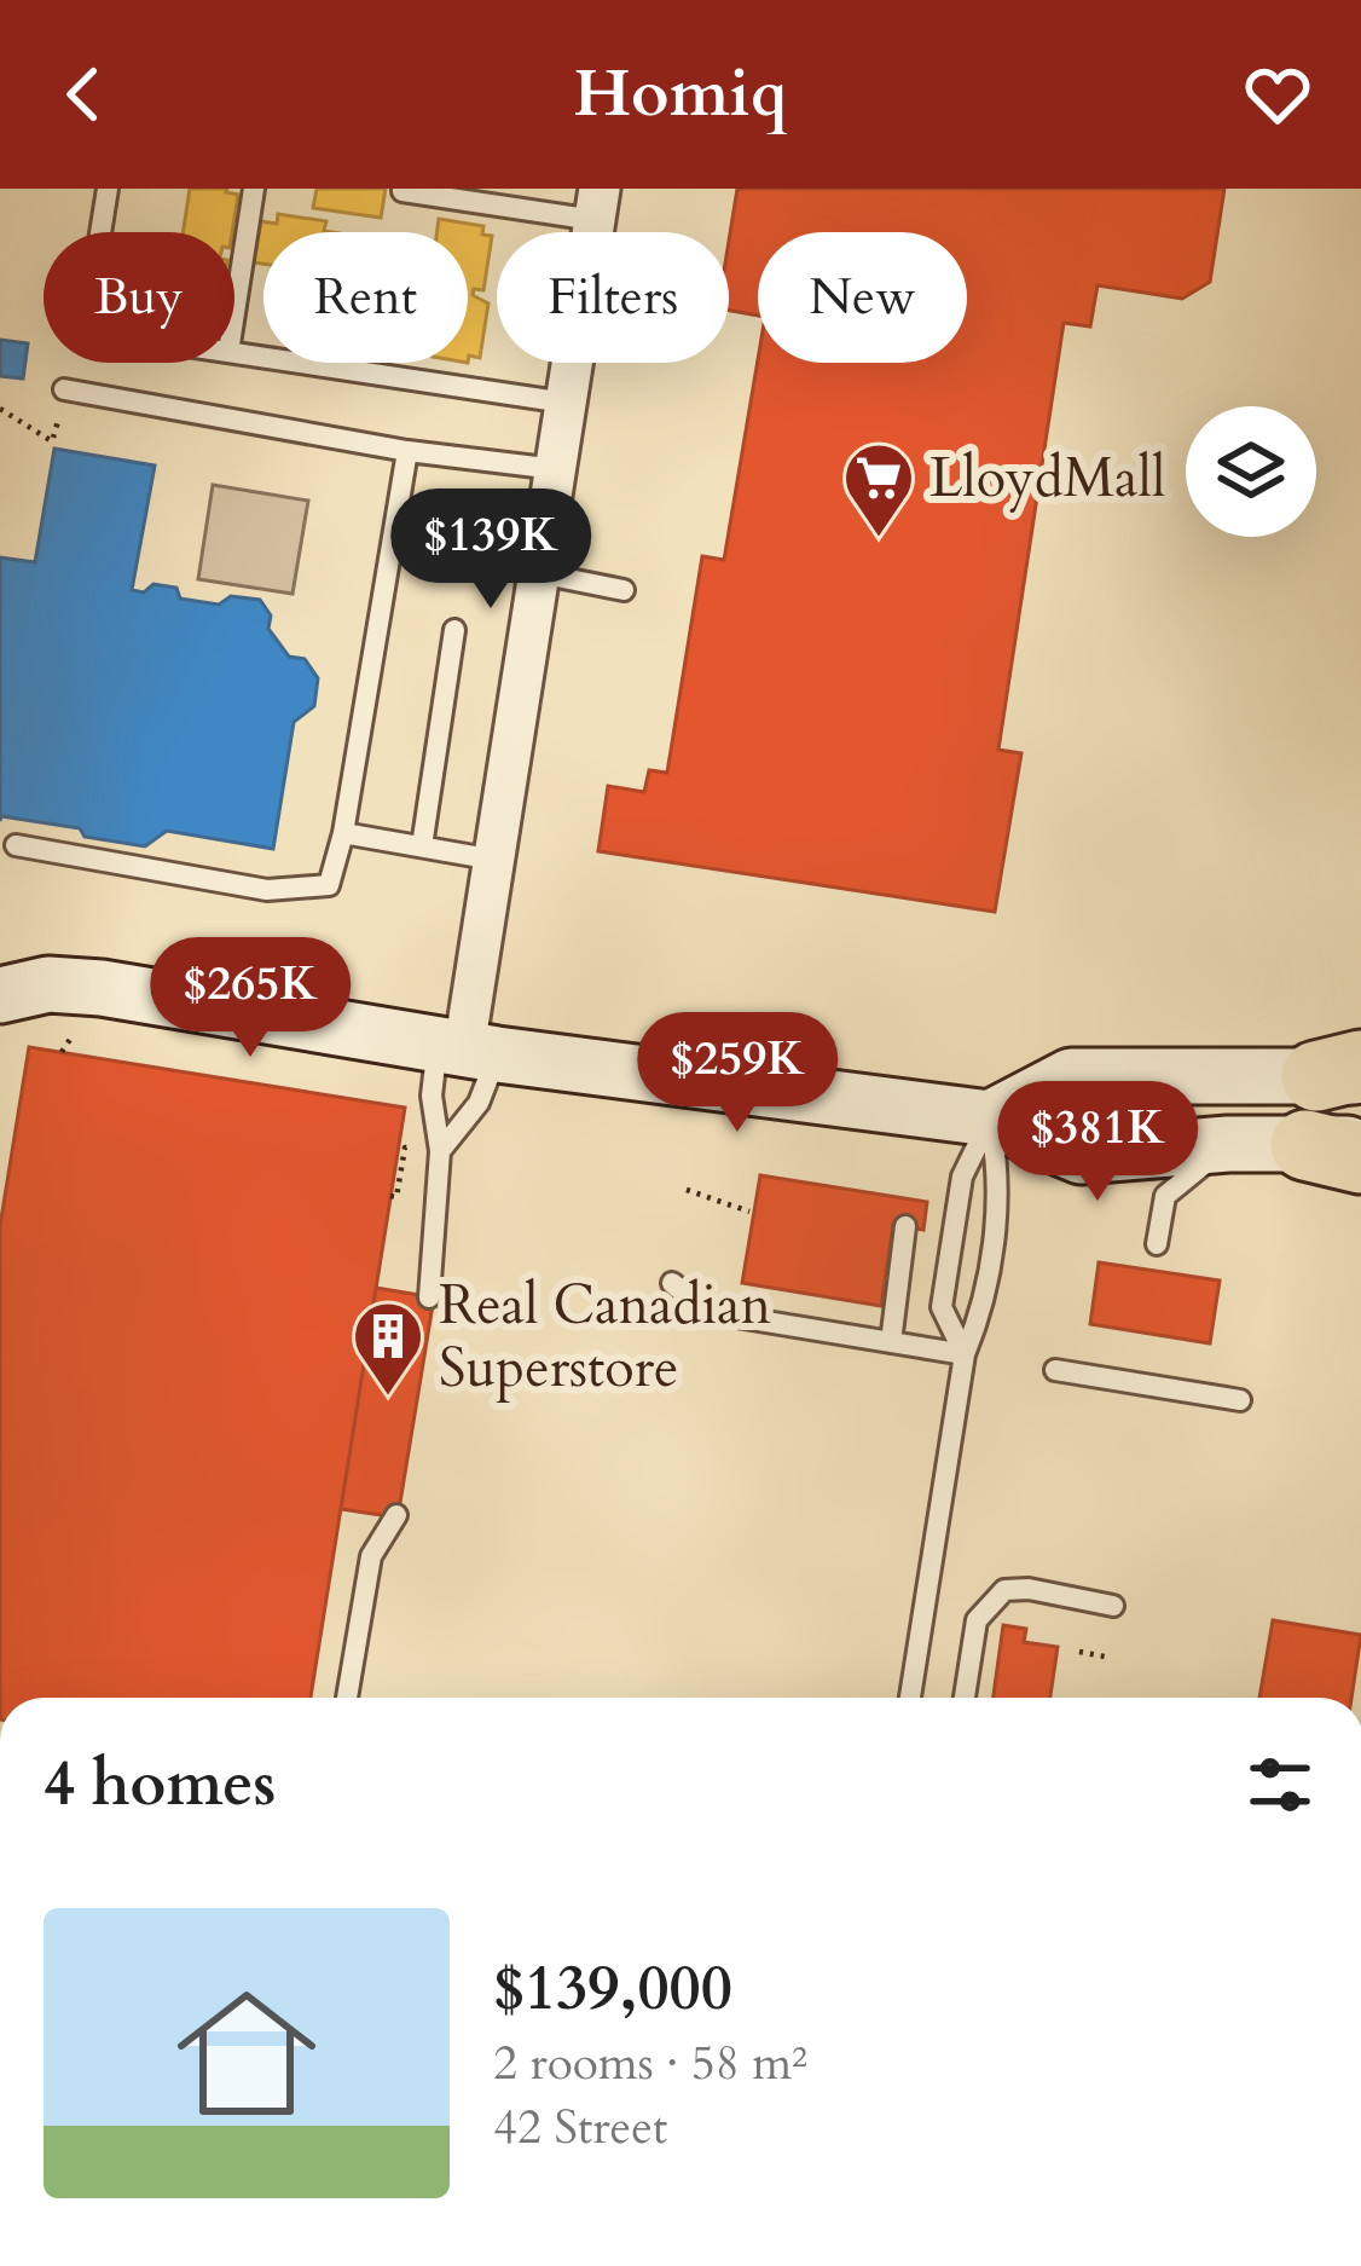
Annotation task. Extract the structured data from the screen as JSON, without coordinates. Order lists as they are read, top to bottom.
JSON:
{
  "places": {
    "supermarket": ["LloydMall"],
    "building": ["Real Canadian Superstore"]
  },
  "page": {
    "header": "Homiq",
    "chip": [
      "Buy",
      "Rent",
      "Filters",
      "New"
    ],
    "price": [
      "$139K",
      "$265K",
      "$259K",
      "$381K"
    ],
    "heading": "4 homes",
    "list": [
      {
        "name": "$139,000",
        "note": "2 rooms · 58 m² · 42 Street"
      }
    ]
  }
}
